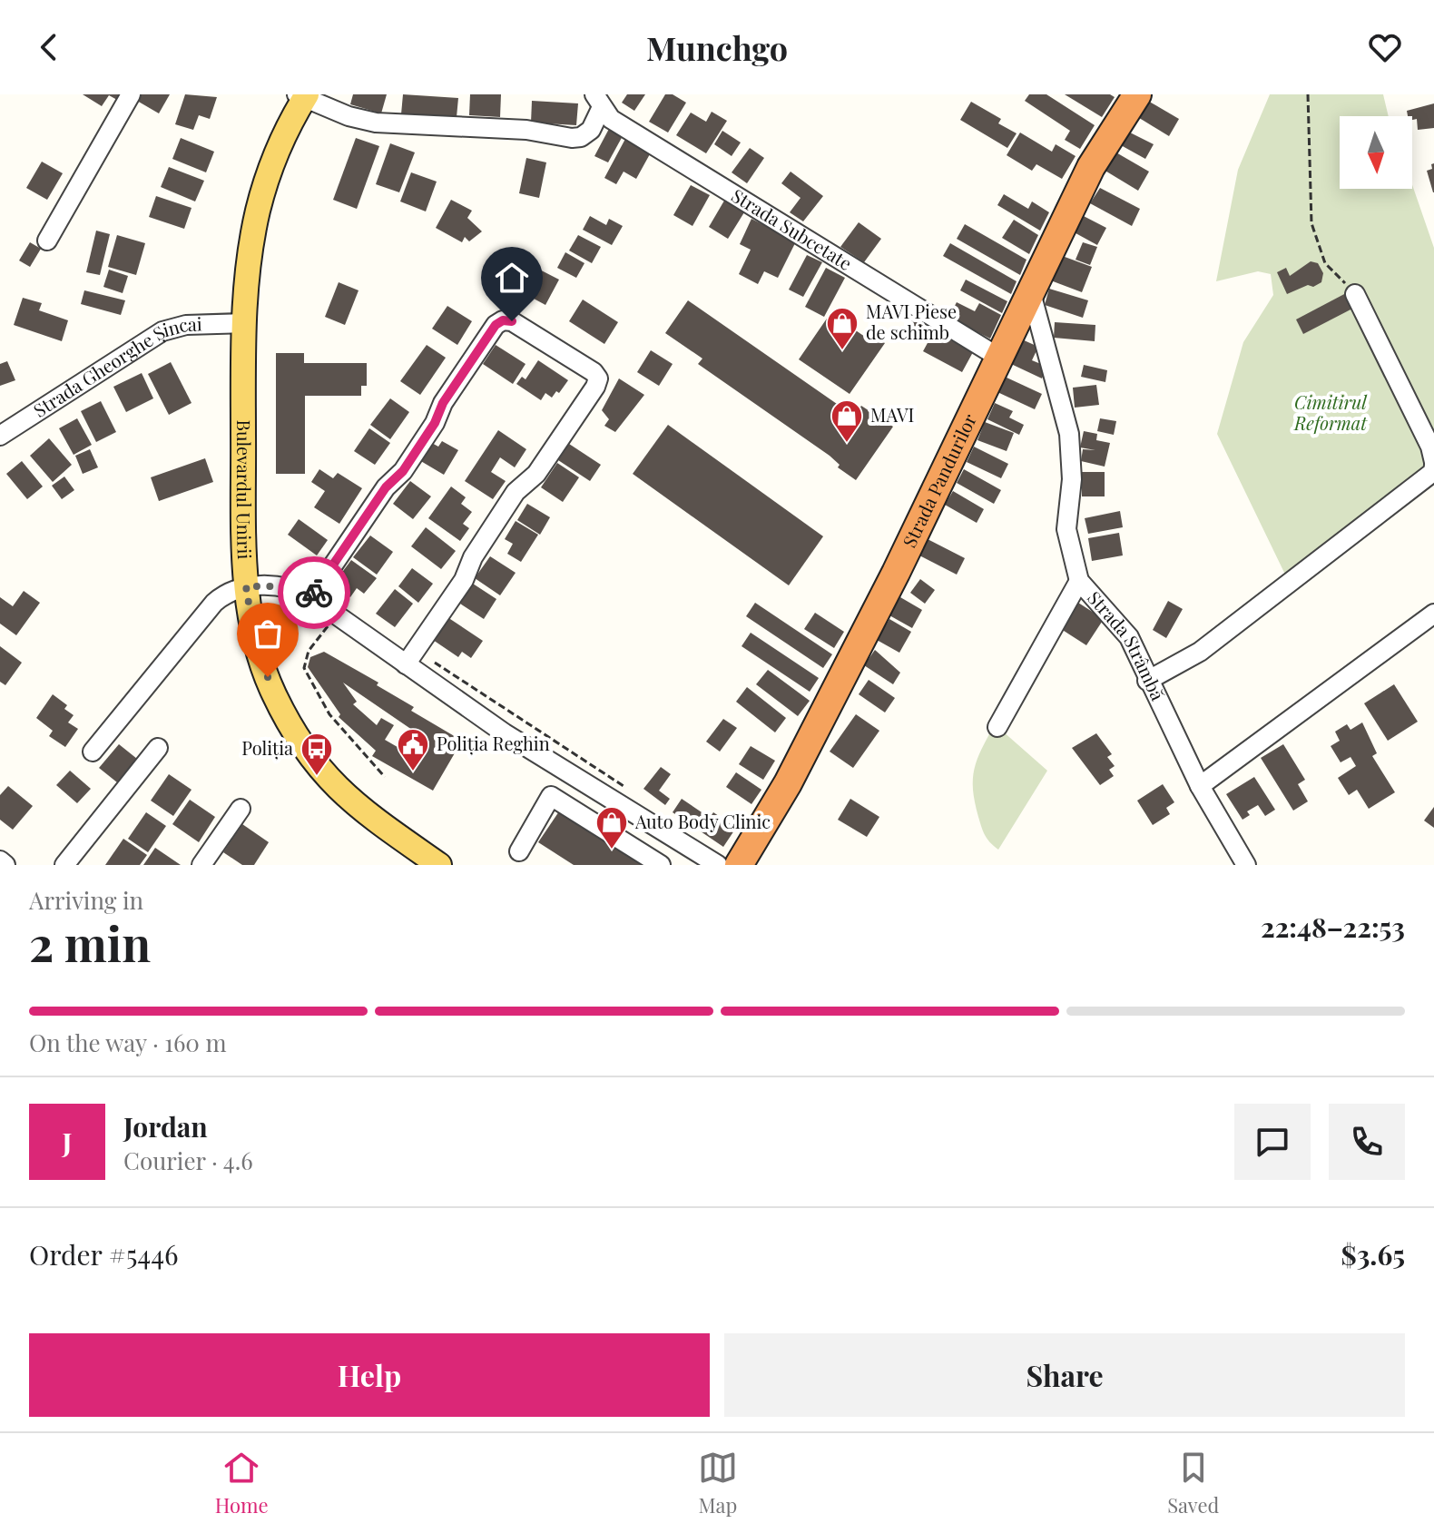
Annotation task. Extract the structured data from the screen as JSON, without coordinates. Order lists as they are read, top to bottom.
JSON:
{
  "streets": {
    "highway": ["Strada Pandurilor"],
    "main road": ["Bulevardul Unirii"],
    "street": ["Strada Subcetate", "Strada Gheorghe Șincai", "Strada Strâmbă"]
  },
  "crossings": [
    ["Strada Subcetate", "Strada Pandurilor"],
    ["Strada Gheorghe Șincai", "Bulevardul Unirii"],
    ["Strada Pandurilor", "Strada Strâmbă"]
  ],
  "parks": ["Cimitirul Reformat"],
  "places": {
    "shop": ["MAVI Piese de schimb", "MAVI", "Auto Body Clinic"],
    "public building": ["Poliția Reghin"],
    "bus stop": ["Poliția"]
  },
  "north": "bottom",
  "page": {
    "header": "Munchgo",
    "heading": ["2 min", "Arriving in", "22:48–22:53"],
    "panel": [
      "Jordan",
      "Courier · 4.6",
      "Order #5446",
      "$3.65"
    ],
    "bar": "On the way · 160 m",
    "round": "J",
    "buttons": ["Help", "Share"],
    "tabs": ["Home", "Map", "Saved"]
  }
}
